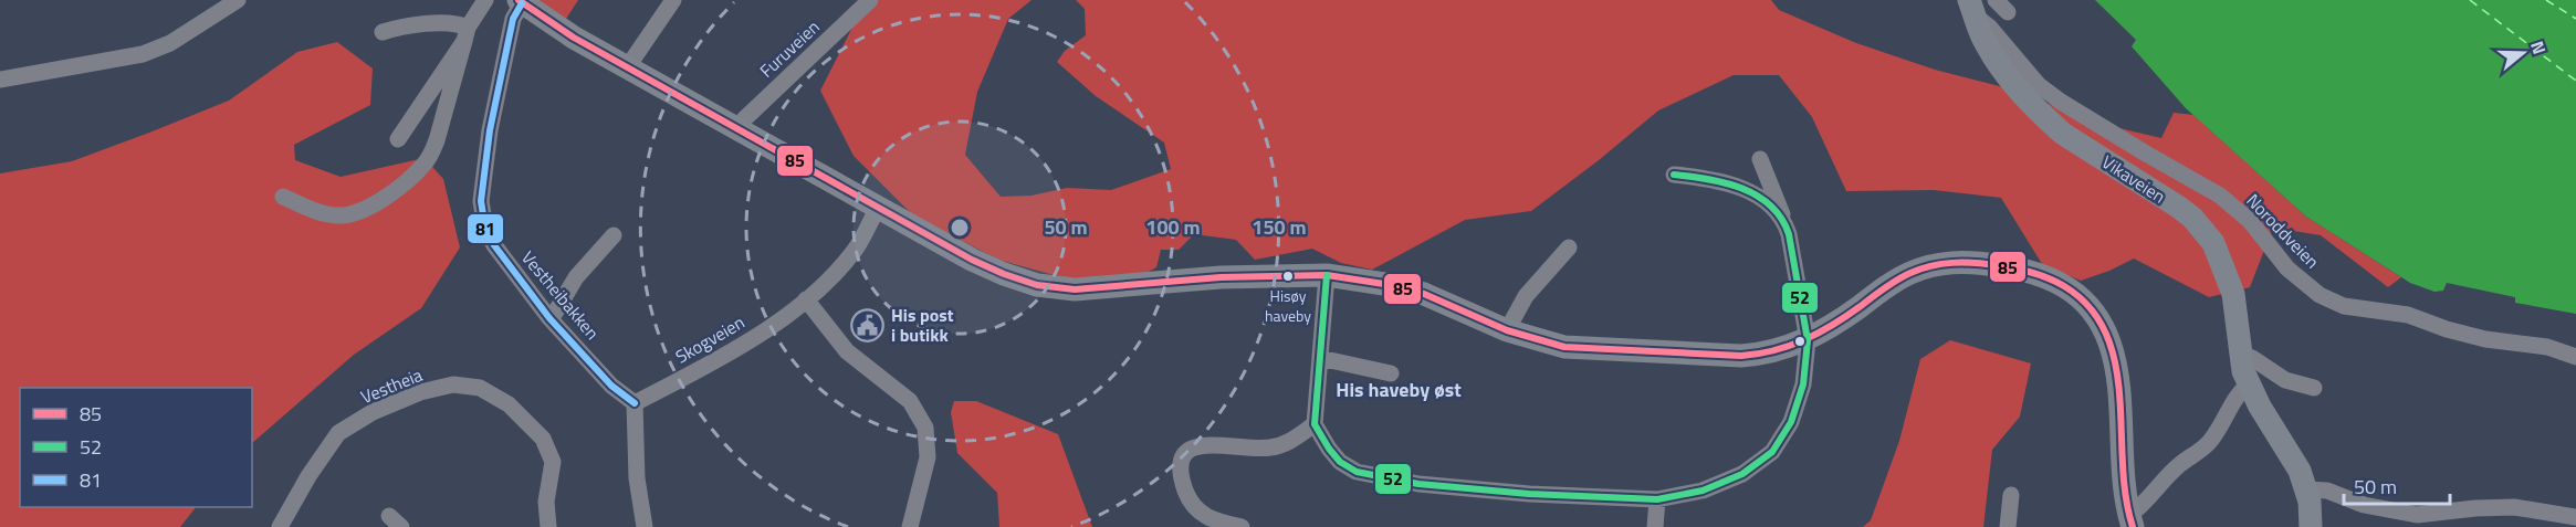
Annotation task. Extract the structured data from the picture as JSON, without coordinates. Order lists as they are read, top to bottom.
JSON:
{
  "streets": {
    "main road": ["Vikaveien"],
    "street": [
      "Furuveien",
      "Noroddveien",
      "Vestheibakken",
      "Skogveien",
      "Vestheia"
    ]
  },
  "crossings": [
    ["Vikaveien", "Noroddveien"],
    ["Vestheibakken", "Skogveien"]
  ],
  "districts": ["His haveby øst"],
  "places": {
    "other": ["Hisøy haveby"],
    "public building": ["His post i butikk"]
  },
  "lines": ["transit line 85", "transit line 81", "transit line 52"],
  "legend": ["85", "52", "81"],
  "scale_bar": "50 m",
  "north": "right",
  "rings": ["50 m", "100 m", "150 m"]
}
